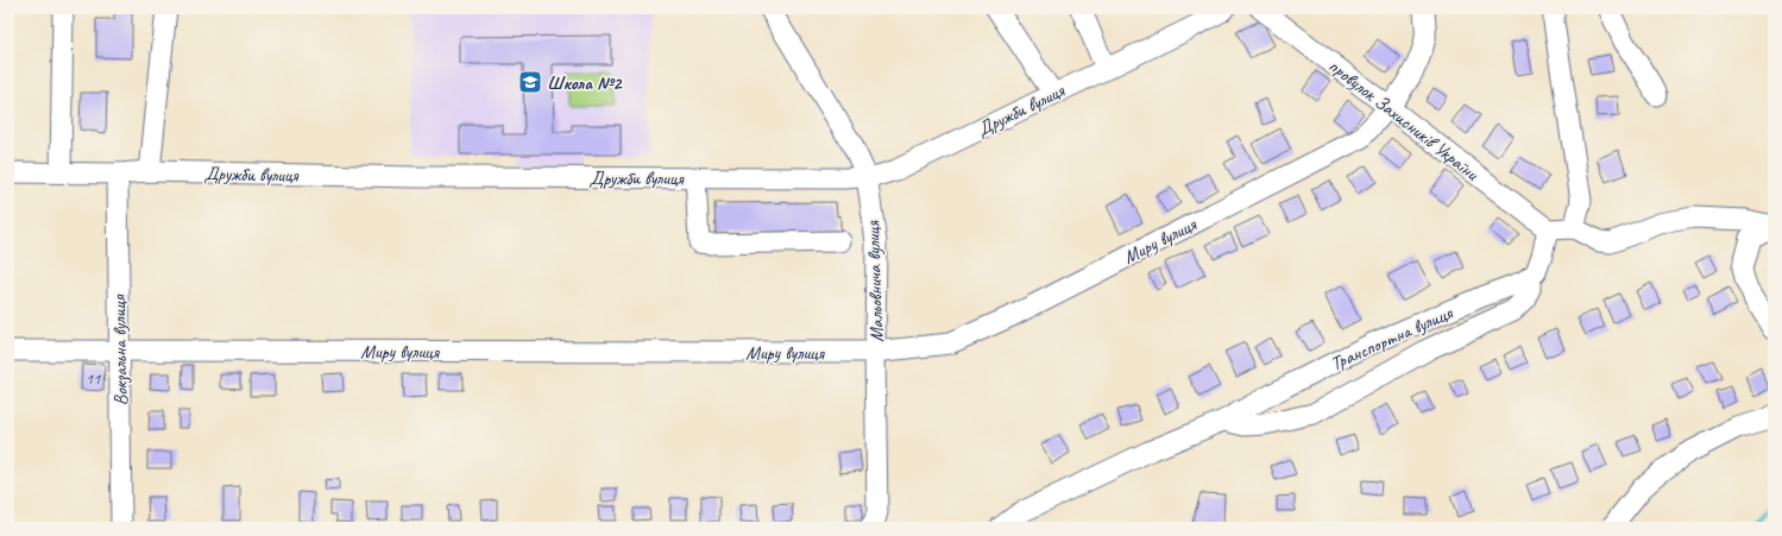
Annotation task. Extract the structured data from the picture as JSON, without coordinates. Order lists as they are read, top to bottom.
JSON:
{
  "streets": {
    "street": [
      "Дружби вулиця",
      "провулок Захисників України",
      "Миру вулиця",
      "Мальовнича вулиця",
      "Транспортна вулиця",
      "Вокзальна вулиця"
    ]
  },
  "crossings": [
    ["Дружби вулиця", "Мальовнича вулиця"],
    ["Дружби вулиця", "Вокзальна вулиця"],
    ["провулок Захисників України", "Миру вулиця"],
    ["Миру вулиця", "Мальовнича вулиця"],
    ["Миру вулиця", "Вокзальна вулиця"]
  ],
  "places": {
    "school or university": ["Школа №2"]
  },
  "house_numbers": ["11"]
}
